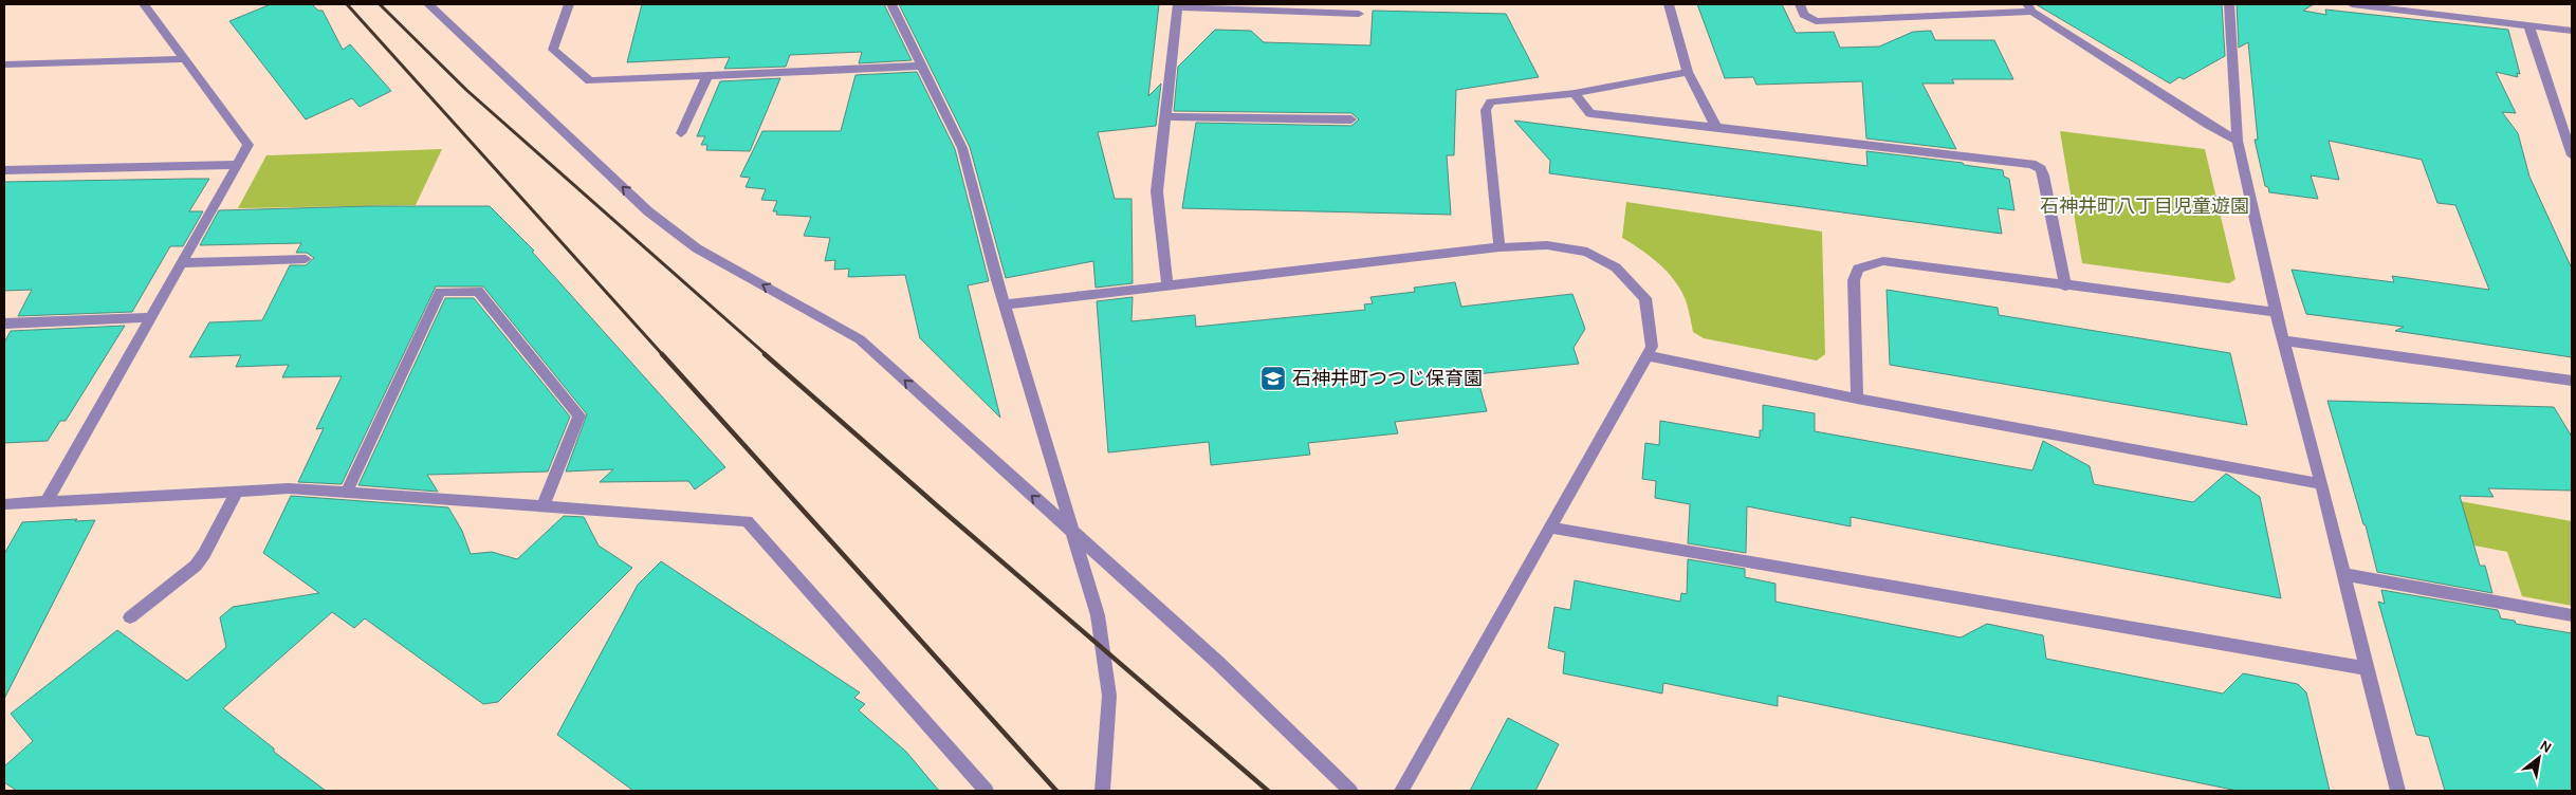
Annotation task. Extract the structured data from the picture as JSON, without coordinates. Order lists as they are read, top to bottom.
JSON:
{
  "parks": ["石神井町八丁目児童遊園"],
  "places": {
    "school or university": ["石神井町つつじ保育園"]
  },
  "north": "top right"
}
